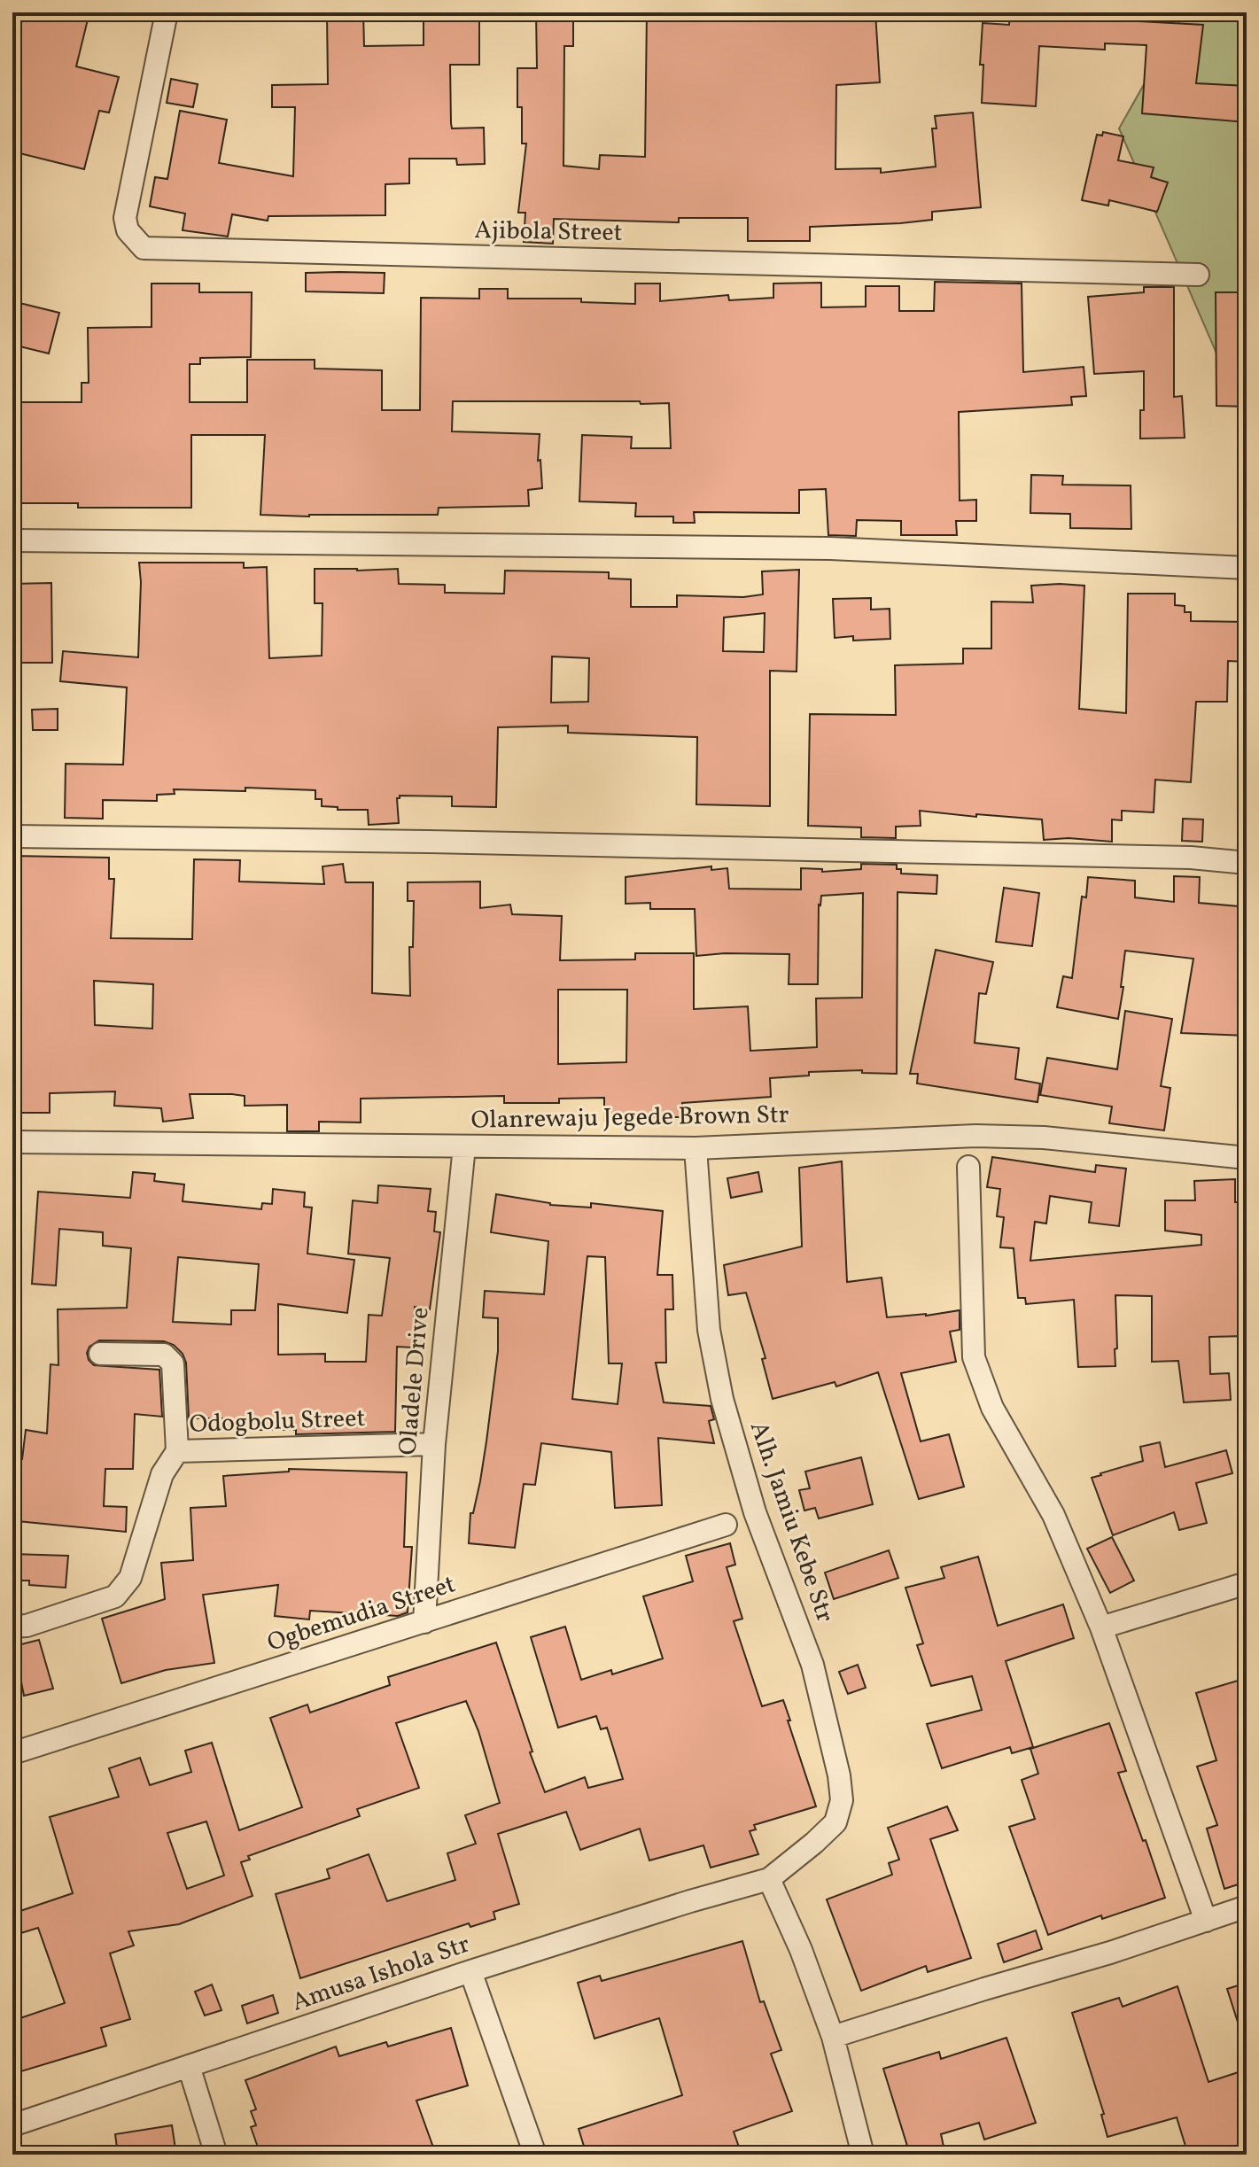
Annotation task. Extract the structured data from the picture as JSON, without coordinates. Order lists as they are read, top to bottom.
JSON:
{
  "streets": {
    "street": [
      "Ajibola Street",
      "Olanrewaju Jegede Brown Str",
      "Oladele Drive",
      "Odogbolu Street",
      "Alh. Jamiu Kebe Str",
      "Ogbemudia Street",
      "Amusa Ishola Str"
    ]
  },
  "crossings": [
    ["Olanrewaju Jegede Brown Str", "Oladele Drive"],
    ["Olanrewaju Jegede Brown Str", "Alh. Jamiu Kebe Str"],
    ["Oladele Drive", "Odogbolu Street"],
    ["Oladele Drive", "Ogbemudia Street"],
    ["Alh. Jamiu Kebe Str", "Amusa Ishola Str"]
  ]
}
